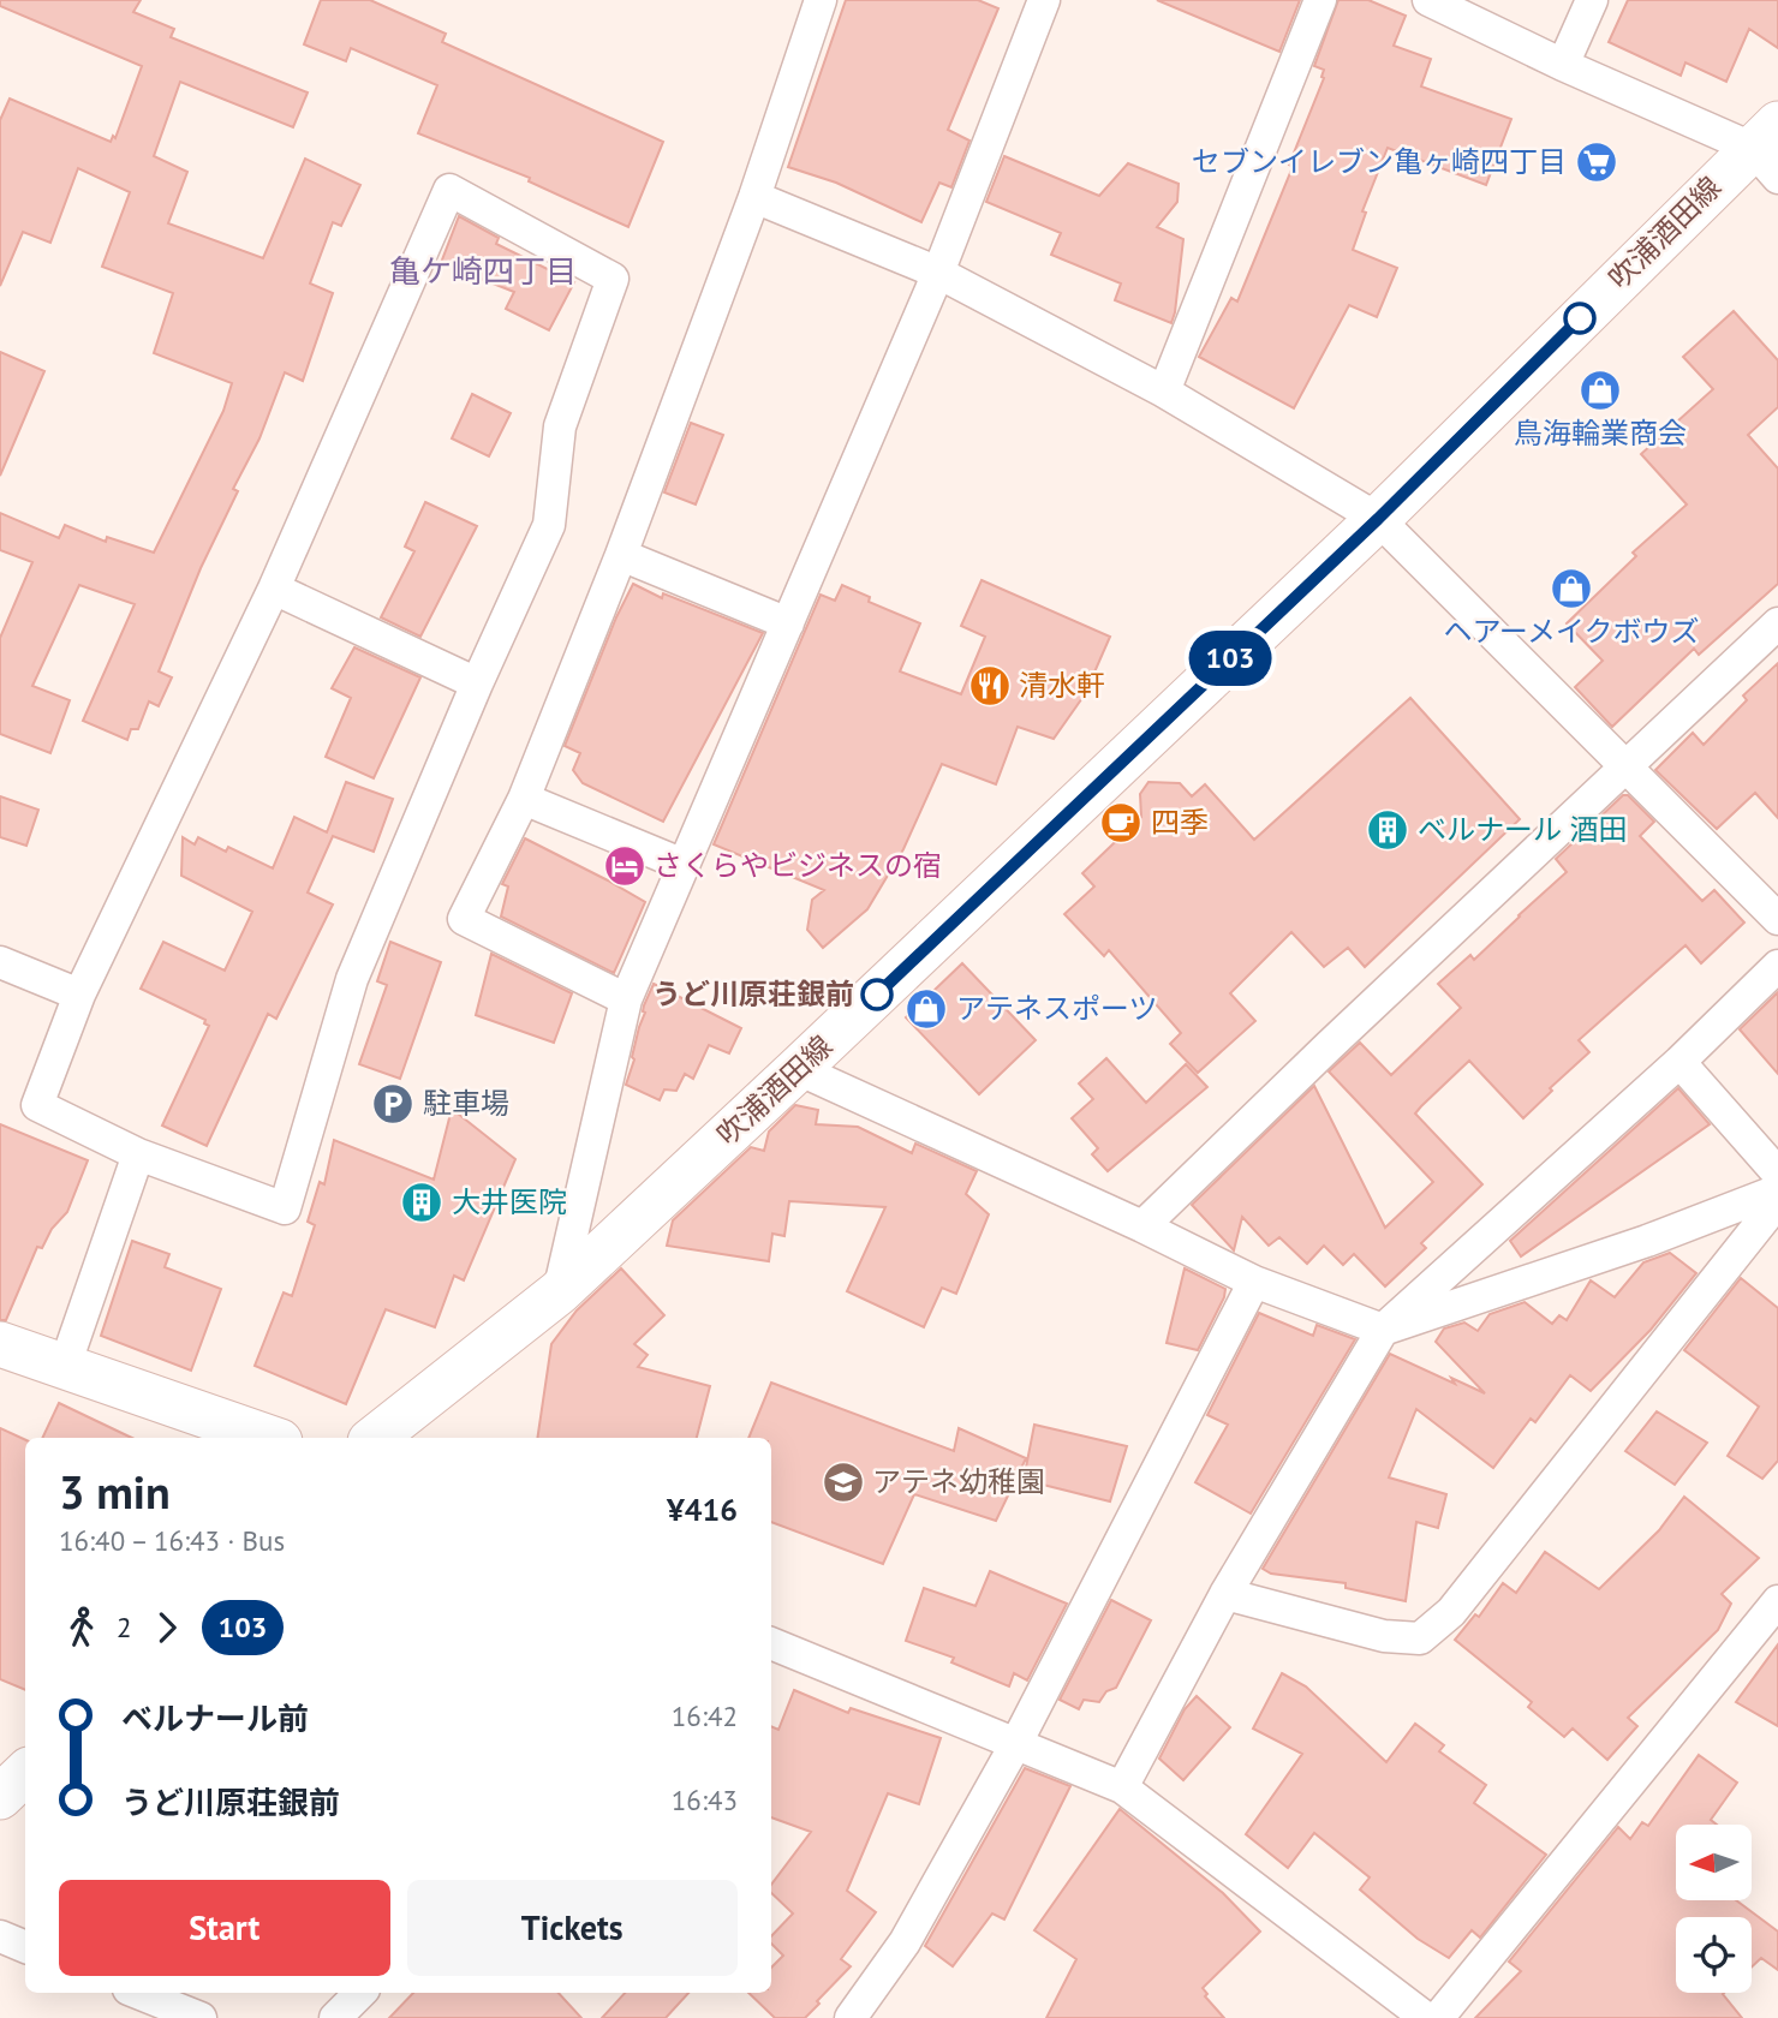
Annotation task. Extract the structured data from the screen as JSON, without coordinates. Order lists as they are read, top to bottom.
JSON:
{
  "streets": {
    "main road": ["吹浦酒田線"]
  },
  "districts": ["亀ケ崎四丁目"],
  "places": {
    "supermarket": ["セブンイレブン亀ヶ崎四丁目"],
    "shop": ["鳥海輪業商会", "ヘアーメイクボウズ", "アテネスポーツ"],
    "restaurant": ["清水軒"],
    "cafe": ["四季"],
    "building": ["ベルナール 酒田", "大井医院"],
    "hotel": ["さくらやビジネスの宿"],
    "other": ["うど川原荘銀前"],
    "parking": ["駐車場"],
    "school or university": ["アテネ幼稚園"]
  },
  "lines": ["bus line 103"],
  "north": "left",
  "page": {
    "on_map": "103",
    "heading": ["3 min", "16:40 – 16:43 · Bus", "¥416"],
    "legs": ["2", "103"],
    "list": [
      {
        "name": "ベルナール前",
        "value": "16:42"
      },
      {
        "name": "うど川原荘銀前",
        "value": "16:43"
      }
    ],
    "buttons": ["Start", "Tickets"]
  }
}
